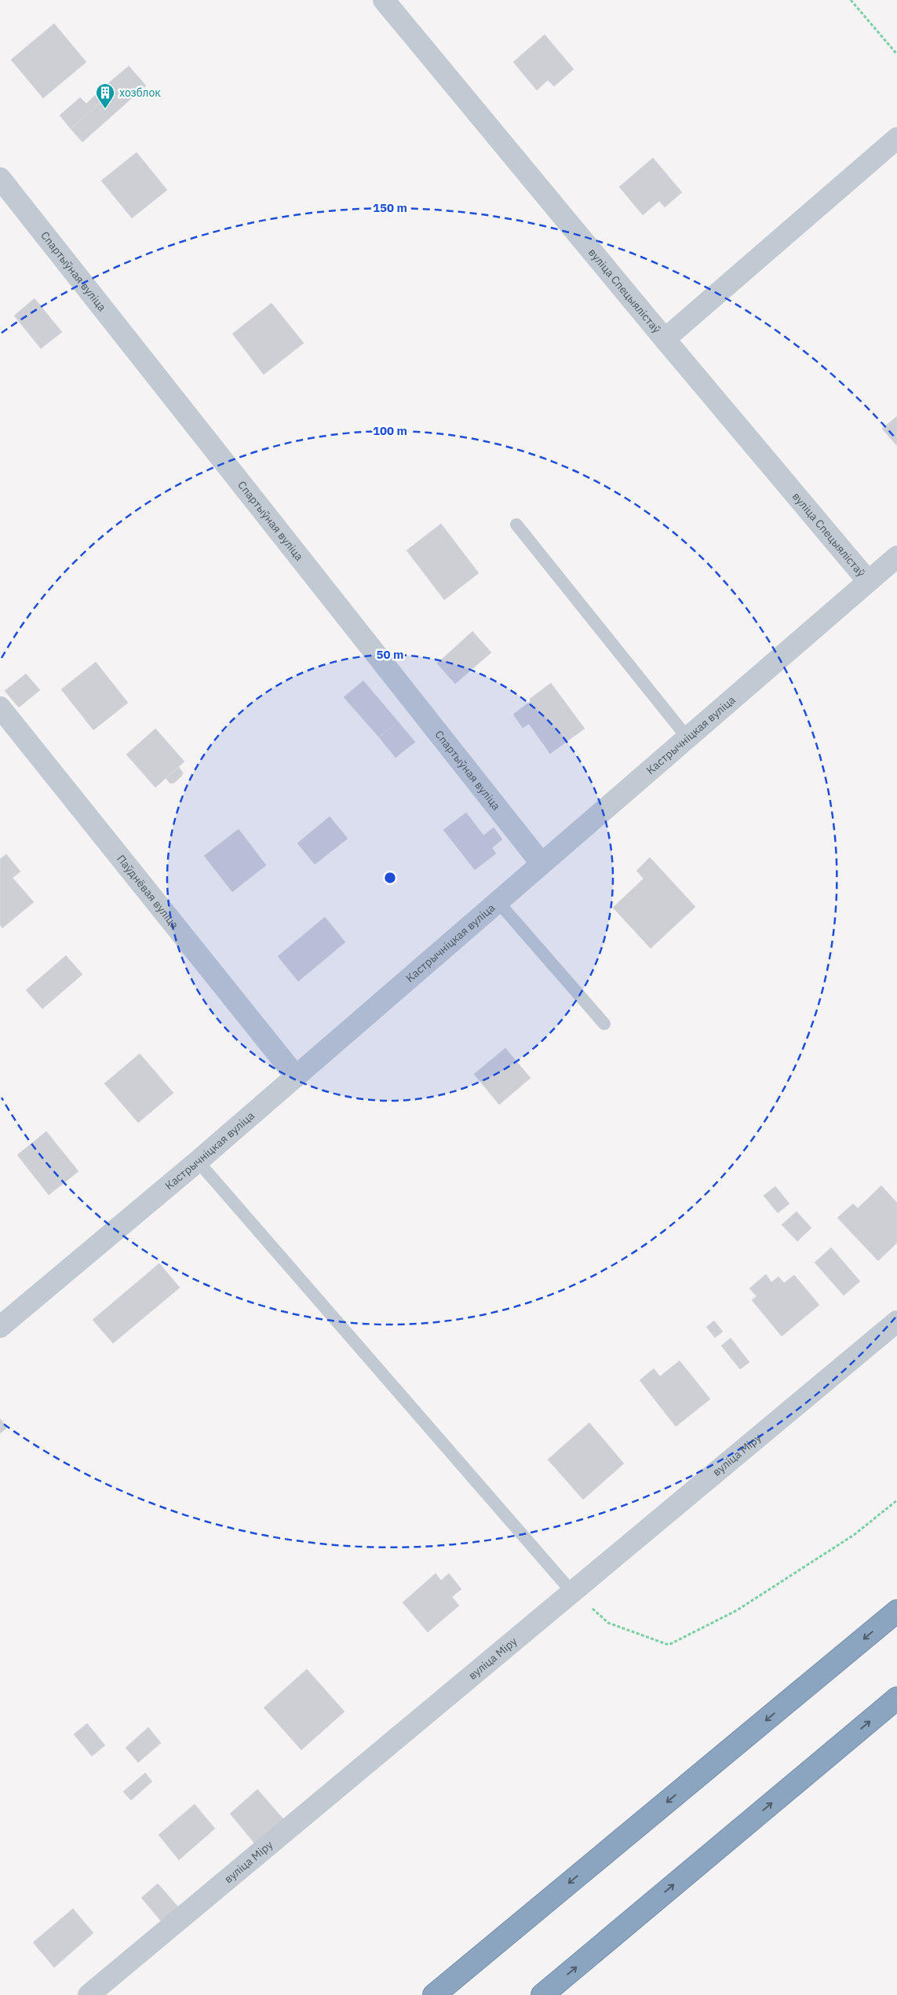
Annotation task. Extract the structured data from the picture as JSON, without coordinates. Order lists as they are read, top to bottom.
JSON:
{
  "streets": {
    "street": [
      "Спартыўная вуліца",
      "вуліца Спецыялістаў",
      "Кастрычніцкая вуліца",
      "Паўднёвая вуліца",
      "вуліца Міру"
    ]
  },
  "crossings": [
    ["Спартыўная вуліца", "Кастрычніцкая вуліца"],
    ["вуліца Спецыялістаў", "Кастрычніцкая вуліца"],
    ["Кастрычніцкая вуліца", "Паўднёвая вуліца"]
  ],
  "places": {
    "building": ["хозблок"]
  },
  "rings": ["150 m", "100 m", "50 m"]
}
